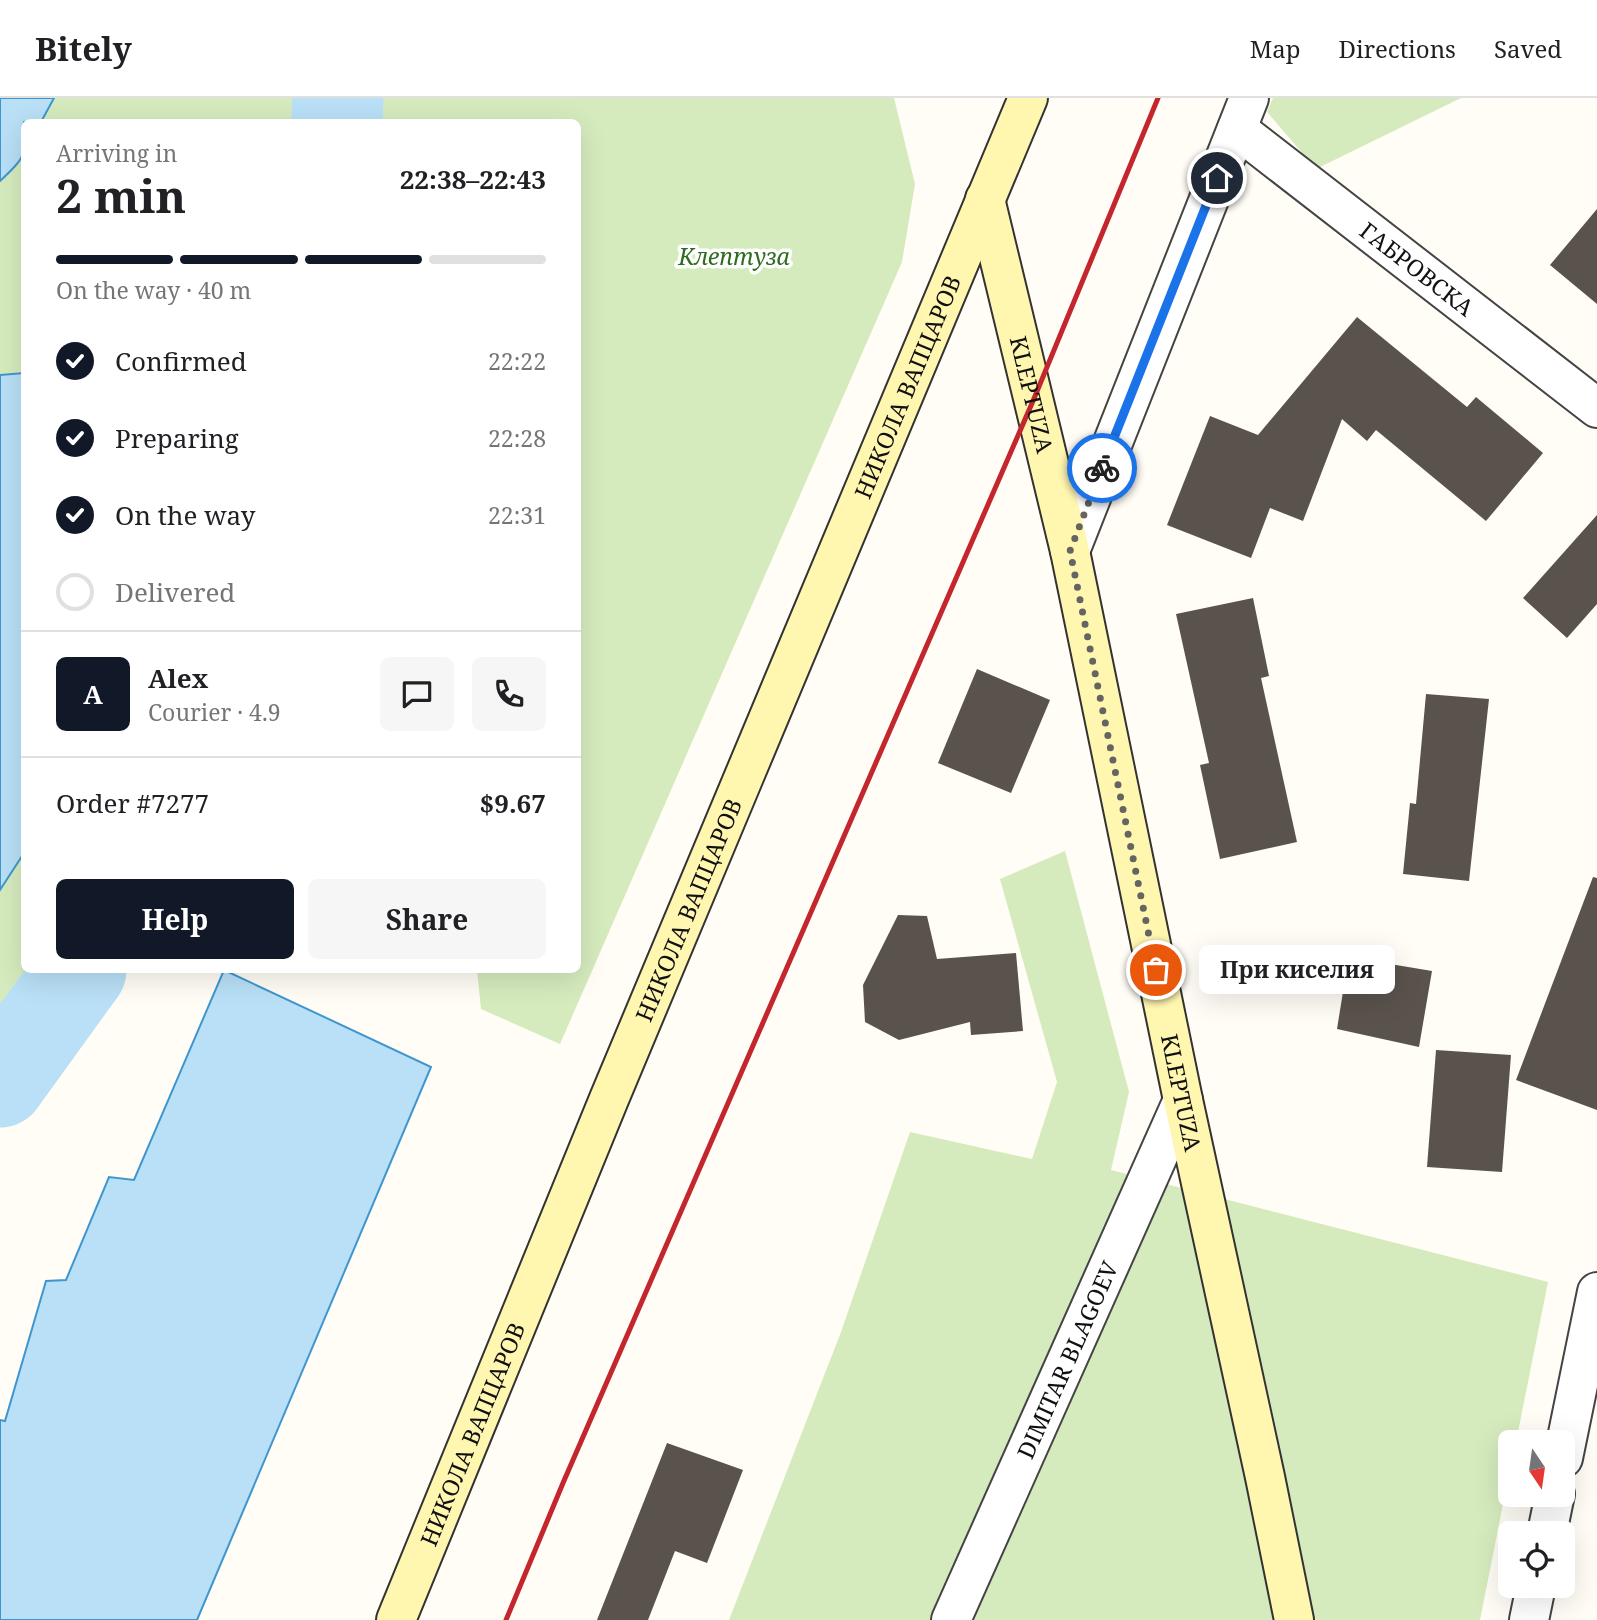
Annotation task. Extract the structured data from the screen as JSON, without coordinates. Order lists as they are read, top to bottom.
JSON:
{
  "streets": {
    "street": [
      "ГАБРОВСКА",
      "НИКОЛА ВАПЦАРОВ",
      "KLEPTUZA",
      "DIMITAR BLAGOEV"
    ]
  },
  "crossings": [
    ["НИКОЛА ВАПЦАРОВ", "KLEPTUZA"],
    ["KLEPTUZA", "DIMITAR BLAGOEV"]
  ],
  "parks": ["Клептуза"],
  "places": ["При киселия"],
  "north": "bottom",
  "page": {
    "header": "Bitely",
    "nav": ["Map", "Directions", "Saved"],
    "heading": ["2 min", "Arriving in", "22:38–22:43"],
    "panel": [
      "Alex",
      "Courier · 4.9",
      "Order #7277",
      "$9.67"
    ],
    "bar": "On the way · 40 m",
    "list": [
      ["Confirmed", "22:22"],
      ["Preparing", "22:28"],
      ["On the way", "22:31"],
      "Delivered"
    ],
    "round": "A",
    "buttons": ["Help", "Share"],
    "bubble": "При киселия"
  }
}
